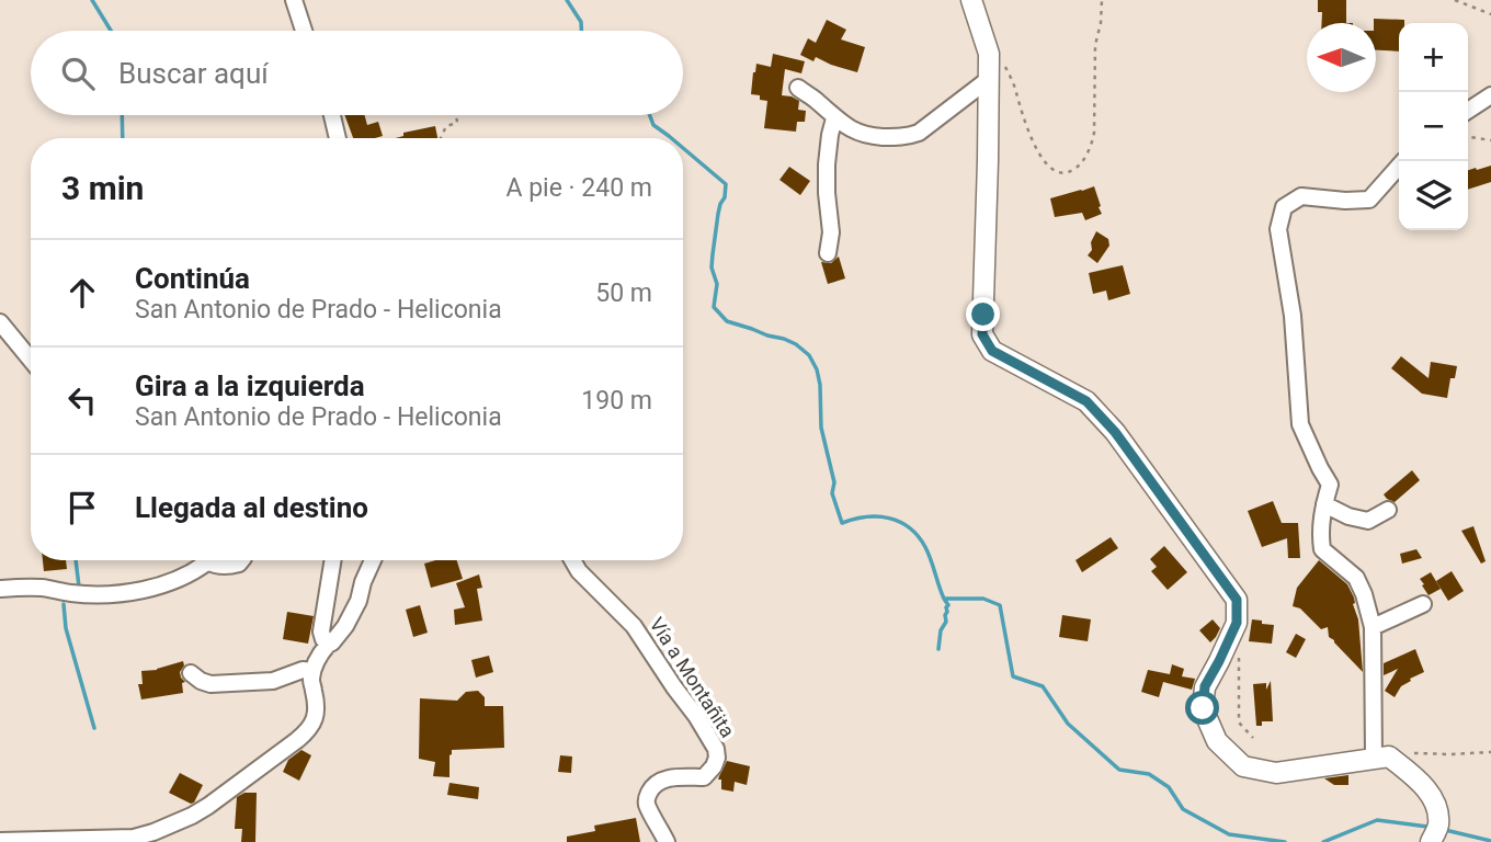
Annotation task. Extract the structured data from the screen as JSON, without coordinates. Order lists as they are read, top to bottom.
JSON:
{
  "streets": {
    "street": ["Vía a Montañita"]
  },
  "north": "left",
  "page": {
    "map_buttons": ["+", "−"],
    "search": "Buscar aquí",
    "heading": ["3 min", "A pie · 240 m"],
    "list": [
      ["Continúa", "San Antonio de Prado - Heliconia", "50 m"],
      ["Gira a la izquierda", "San Antonio de Prado - Heliconia", "190 m"],
      "Llegada al destino"
    ]
  }
}
